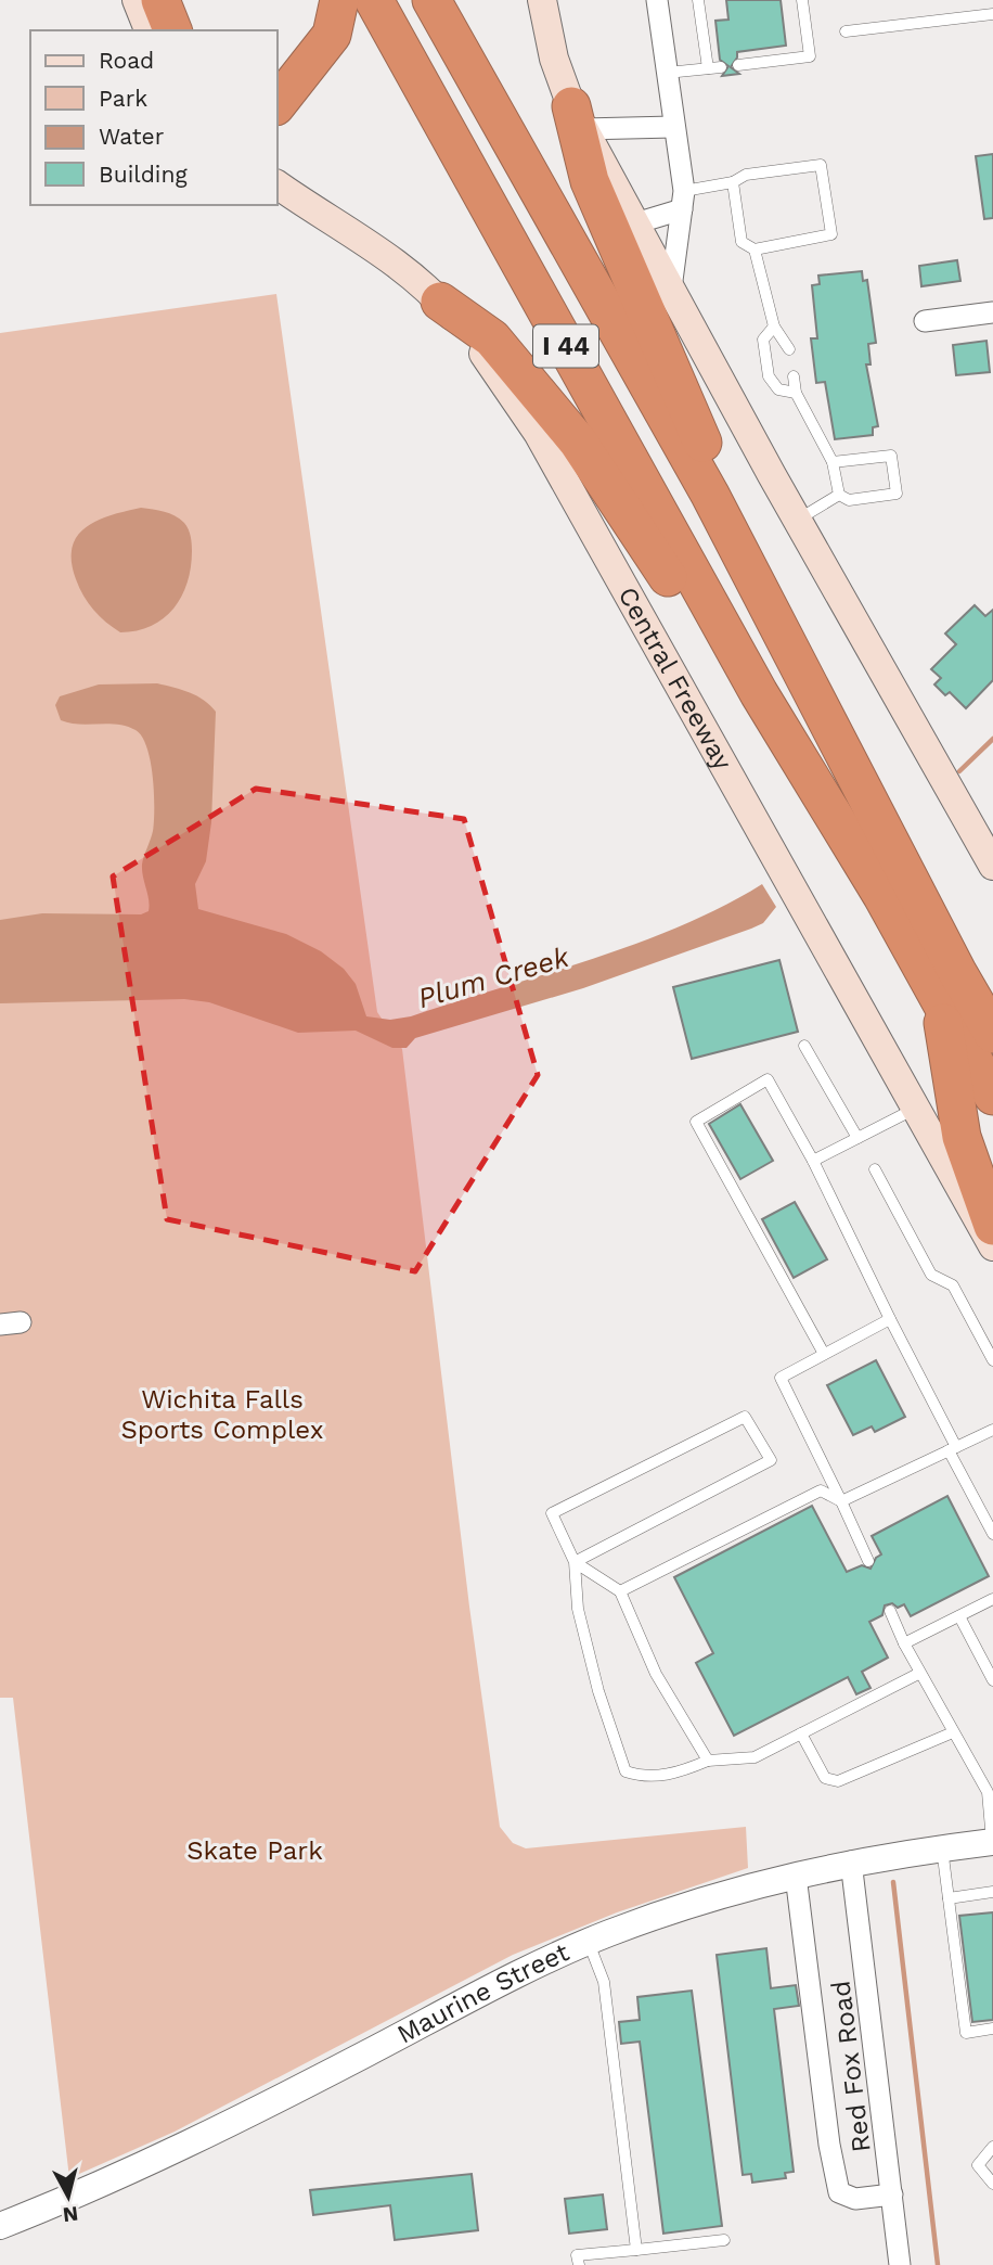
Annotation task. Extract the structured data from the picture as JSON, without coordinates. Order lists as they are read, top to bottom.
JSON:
{
  "streets": {
    "highway": ["I 44"],
    "main road": ["Central Freeway"],
    "street": ["Maurine Street", "Red Fox Road"]
  },
  "crossings": [
    ["Maurine Street", "Red Fox Road"]
  ],
  "water": ["Plum Creek"],
  "parks": ["Wichita Falls Sports Complex", "Skate Park"],
  "legend": [
    "Road",
    "Park",
    "Water",
    "Building"
  ],
  "north": "bottom"
}
